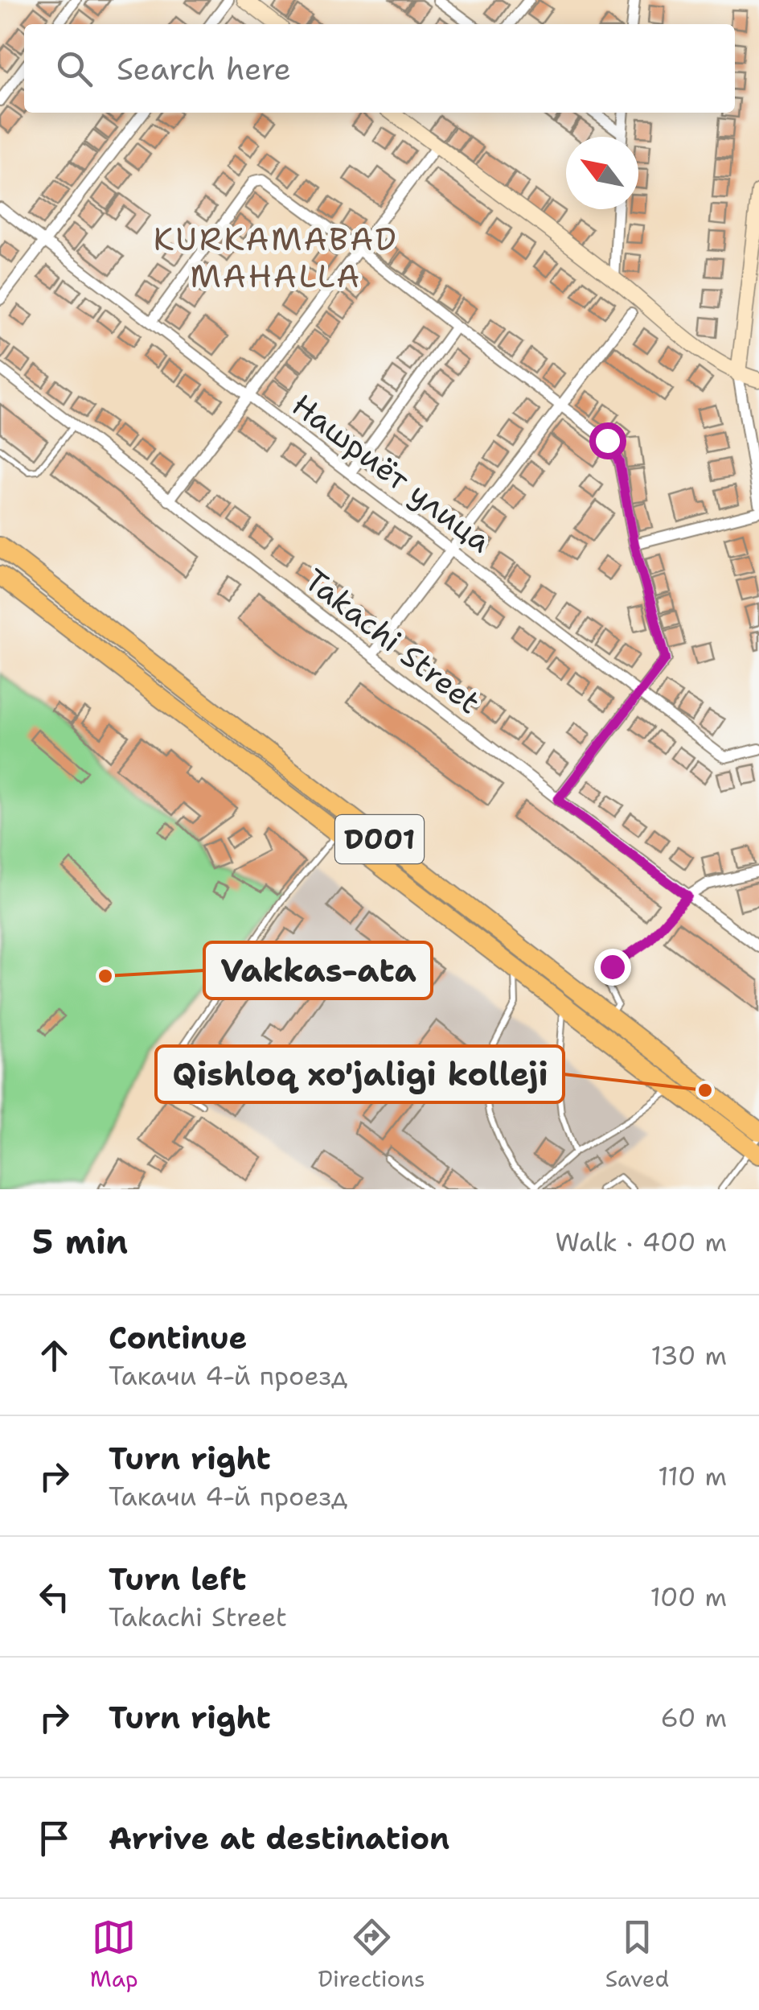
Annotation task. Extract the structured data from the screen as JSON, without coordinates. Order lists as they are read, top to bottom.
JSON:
{
  "streets": {
    "highway": ["D001"],
    "street": ["Нашриёт улица", "Takachi Street"]
  },
  "districts": ["KURKAMABAD MAHALLA"],
  "places": ["Vakkas-ata", "Qishloq xo'jaligi kolleji"],
  "north": "top left",
  "page": {
    "search": "Search here",
    "heading": ["5 min", "Walk · 400 m"],
    "list": [
      ["Continue", "Такачи 4-й проезд", "130 m"],
      ["Turn right", "Такачи 4-й проезд", "110 m"],
      ["Turn left", "Takachi Street", "100 m"],
      ["Turn right", "60 m"],
      "Arrive at destination"
    ],
    "nav": ["Map", "Directions", "Saved"]
  }
}
